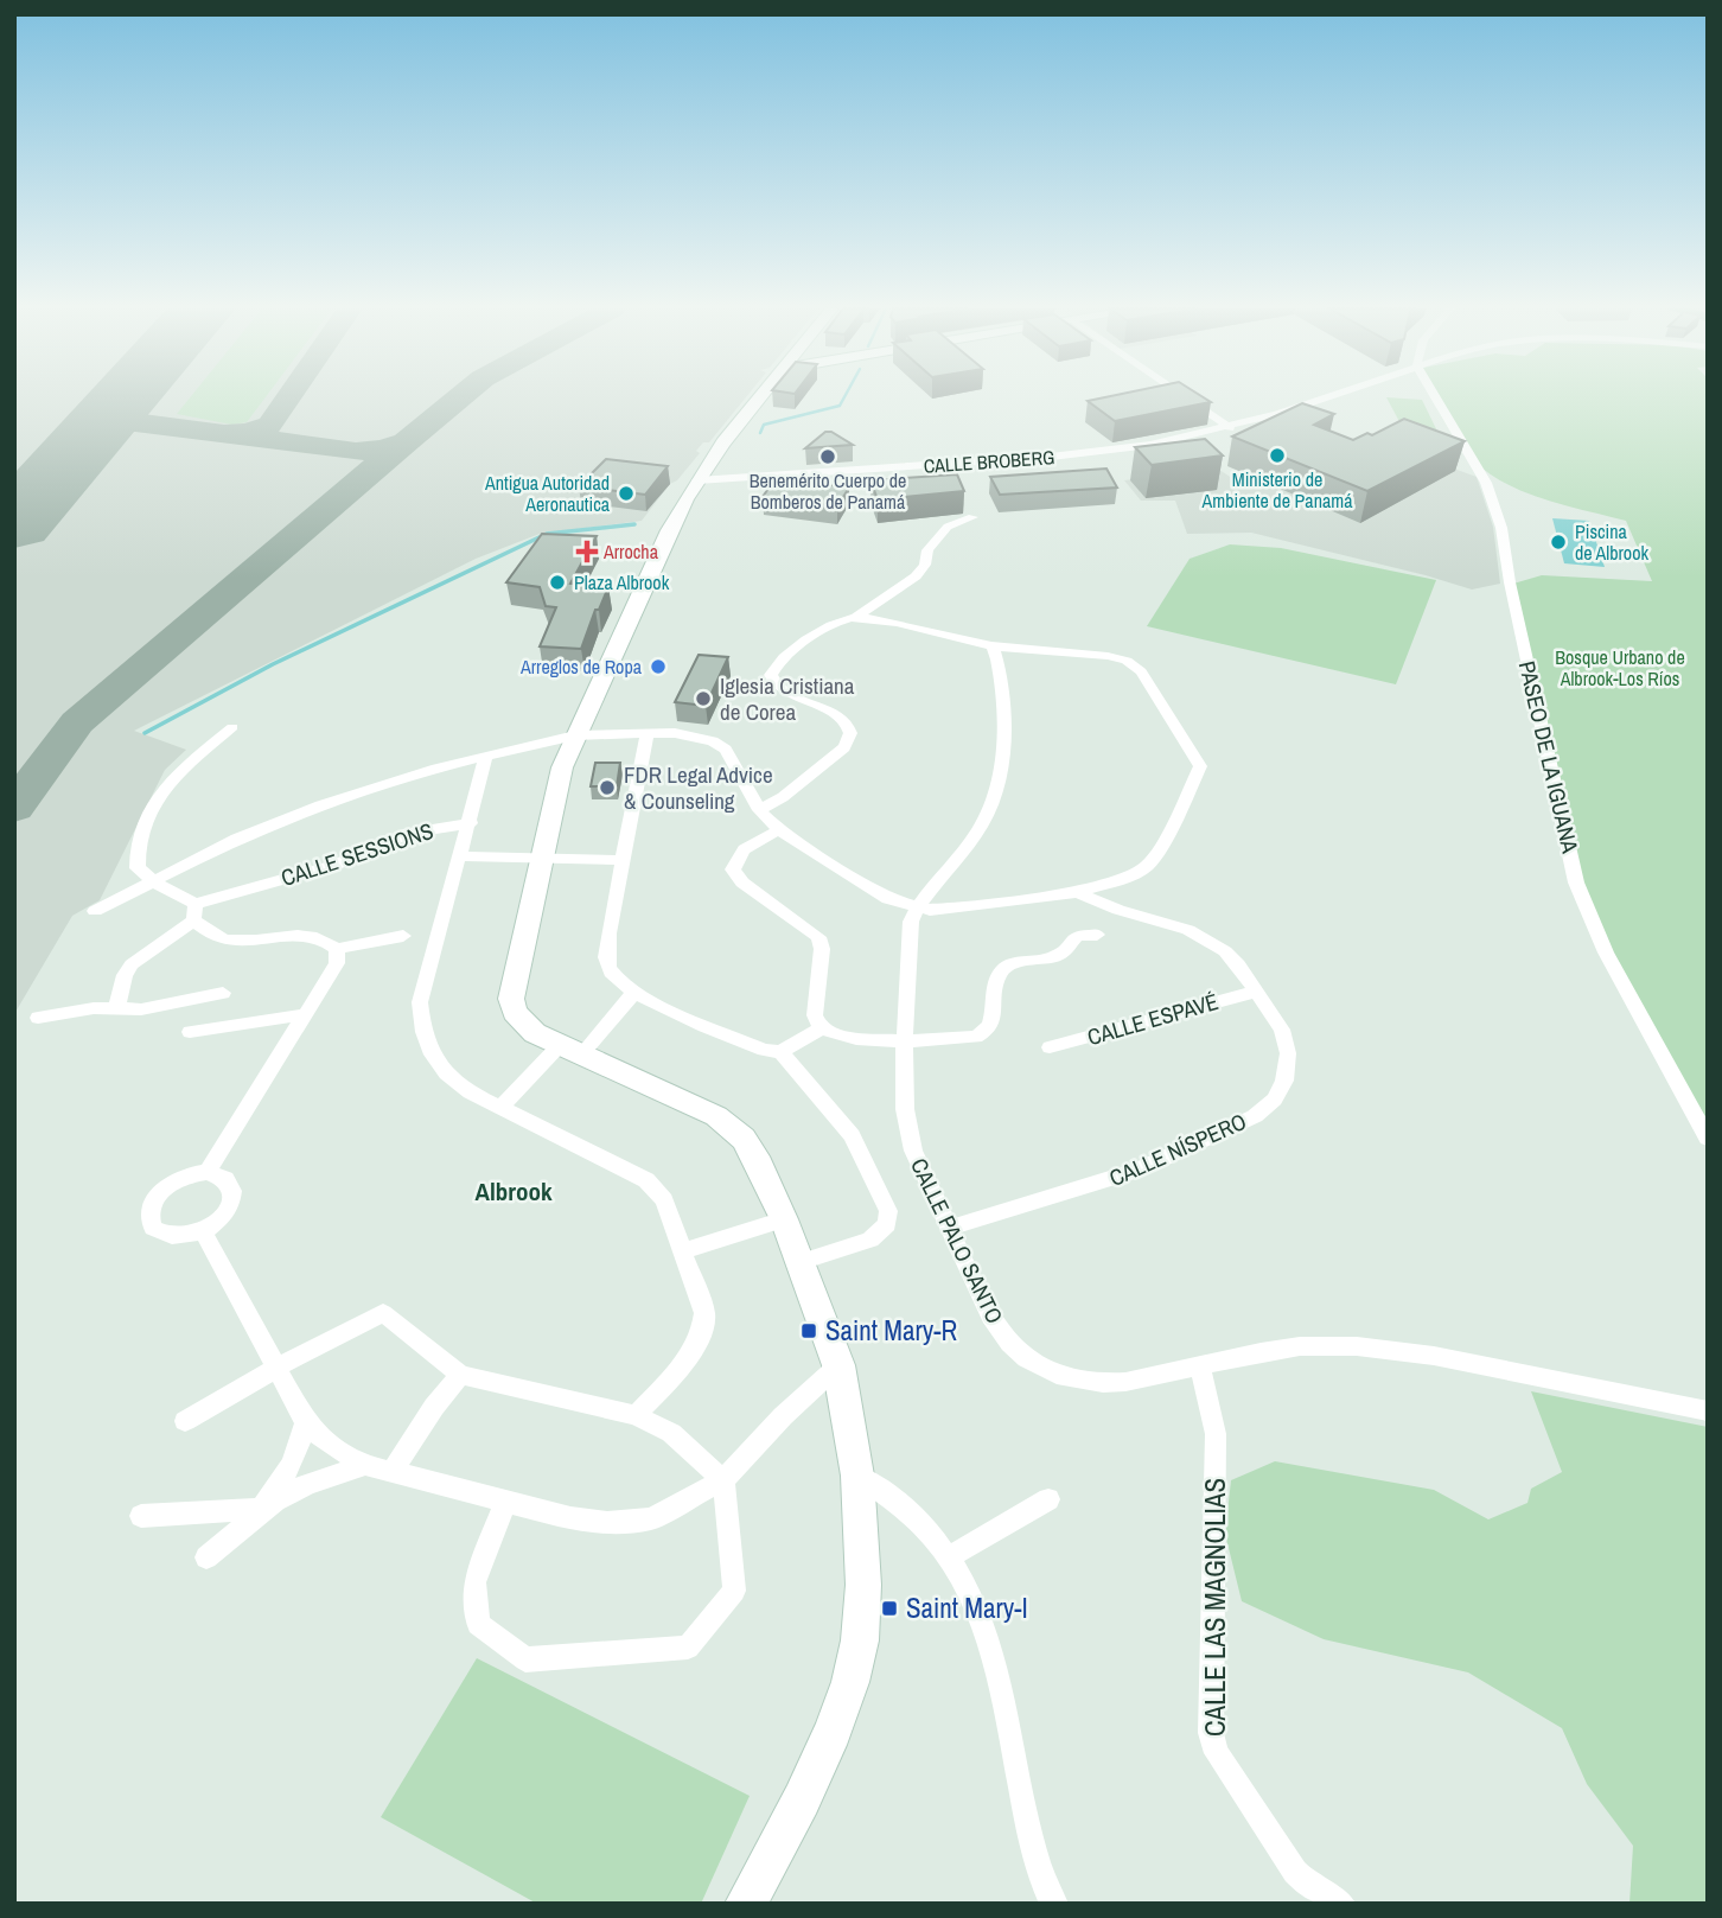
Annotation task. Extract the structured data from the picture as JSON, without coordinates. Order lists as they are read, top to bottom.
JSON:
{
  "streets": {
    "street": [
      "CALLE BROBERG",
      "PASEO DE LA IGUANA",
      "CALLE SESSIONS",
      "CALLE ESPAVÉ",
      "CALLE NÍSPERO",
      "CALLE PALO SANTO",
      "CALLE LAS MAGNOLIAS"
    ]
  },
  "crossings": [
    ["CALLE ESPAVÉ", "CALLE NÍSPERO"],
    ["CALLE NÍSPERO", "CALLE PALO SANTO"],
    ["CALLE PALO SANTO", "CALLE LAS MAGNOLIAS"]
  ],
  "districts": ["Albrook"],
  "parks": ["Bosque Urbano de Albrook-Los Ríos"],
  "places": {
    "other": [
      "Ministerio de Ambiente de Panamá",
      "Benemérito Cuerpo de Bomberos de Panamá",
      "Antigua Autoridad Aeronautica",
      "Piscina de Albrook",
      "Plaza Albrook",
      "Arreglos de Ropa",
      "Iglesia Cristiana de Corea",
      "FDR Legal Advice & Counseling"
    ],
    "health": ["Arrocha"],
    "transit": ["Saint Mary-R", "Saint Mary-I"]
  }
}
